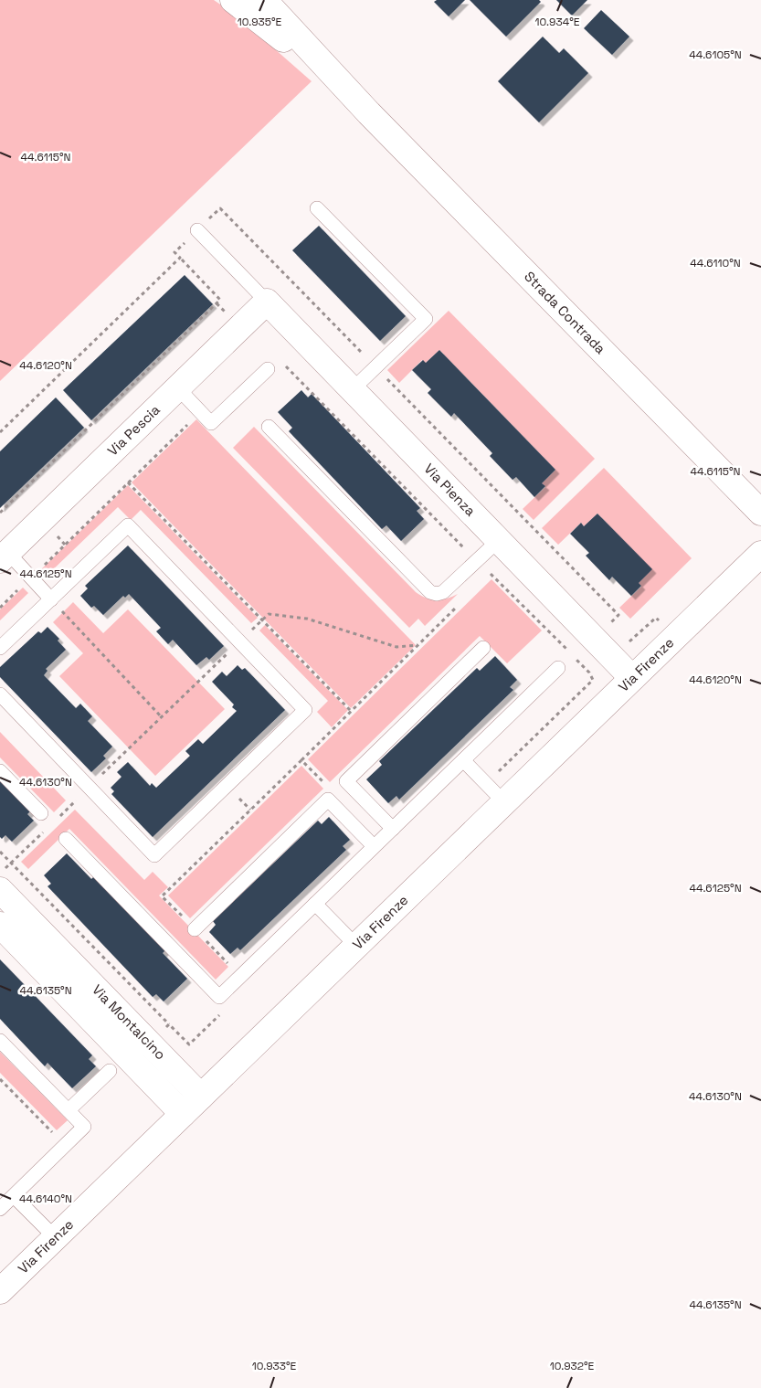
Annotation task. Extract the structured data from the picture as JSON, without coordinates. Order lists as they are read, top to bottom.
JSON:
{
  "streets": {
    "street": [
      "Strada Contrada",
      "Via Pescia",
      "Via Pienza",
      "Via Firenze",
      "Via Montalcino"
    ]
  },
  "crossings": [
    ["Via Pescia", "Via Pienza"],
    ["Via Pienza", "Via Firenze"],
    ["Via Firenze", "Via Montalcino"]
  ],
  "coordinates": [
    "10.935°E",
    "10.934°E",
    "44.6105°N",
    "44.6115°N",
    "44.6110°N",
    "44.6120°N",
    "44.6125°N",
    "44.6130°N",
    "44.6135°N",
    "44.6140°N",
    "10.933°E",
    "10.932°E"
  ]
}
